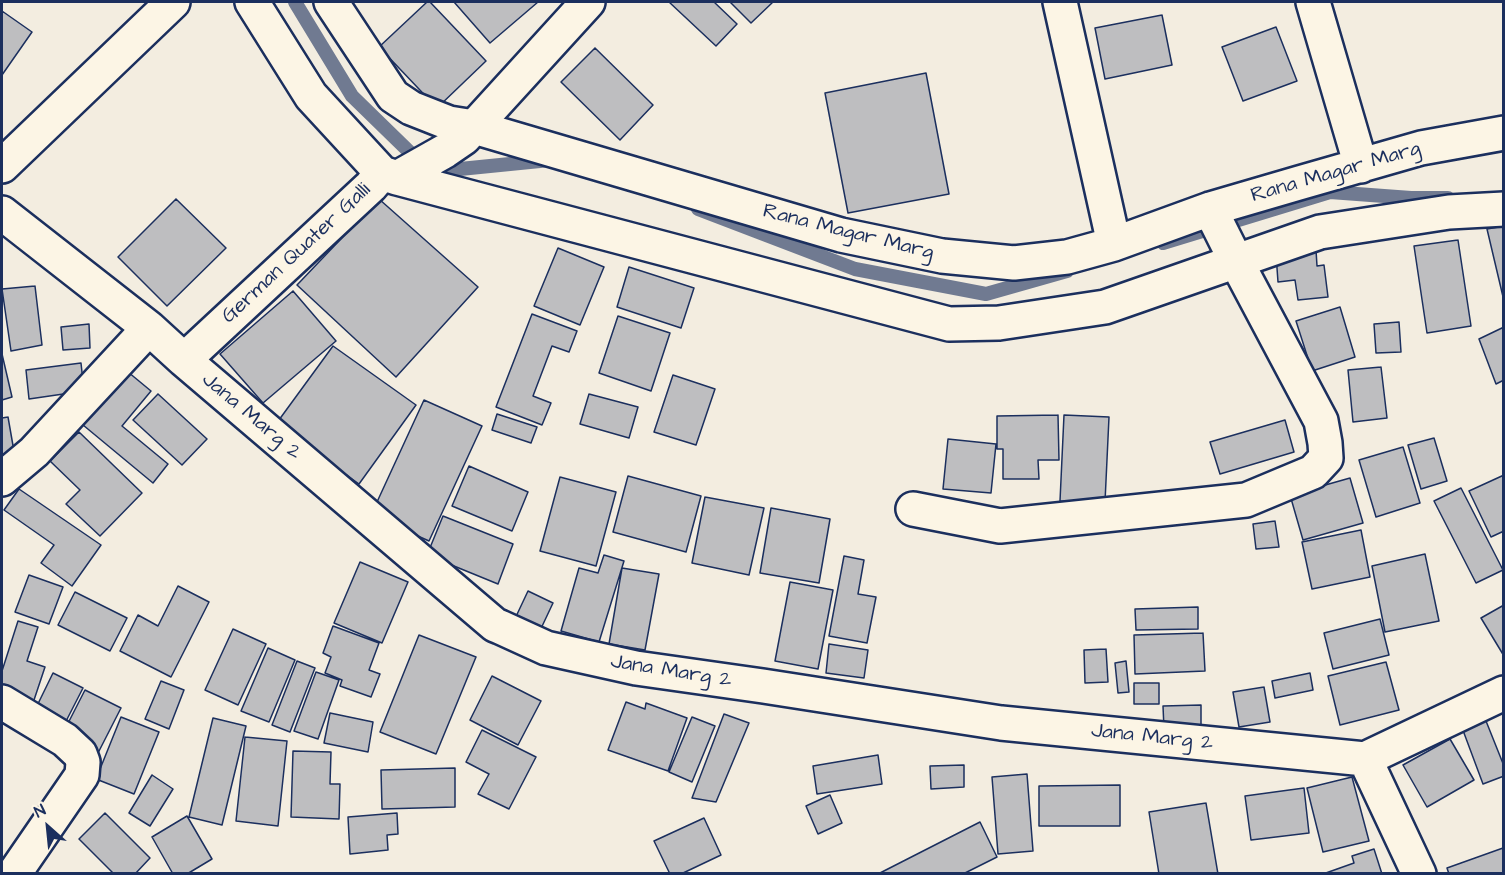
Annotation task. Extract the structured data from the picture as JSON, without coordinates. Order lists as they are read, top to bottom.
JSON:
{
  "streets": {
    "street": ["Rana Magar Marg", "German Quater Galli", "Jana Marg 2"]
  },
  "crossings": [
    ["Rana Magar Marg", "German Quater Galli"],
    ["German Quater Galli", "Jana Marg 2"]
  ],
  "north": "top left"
}
